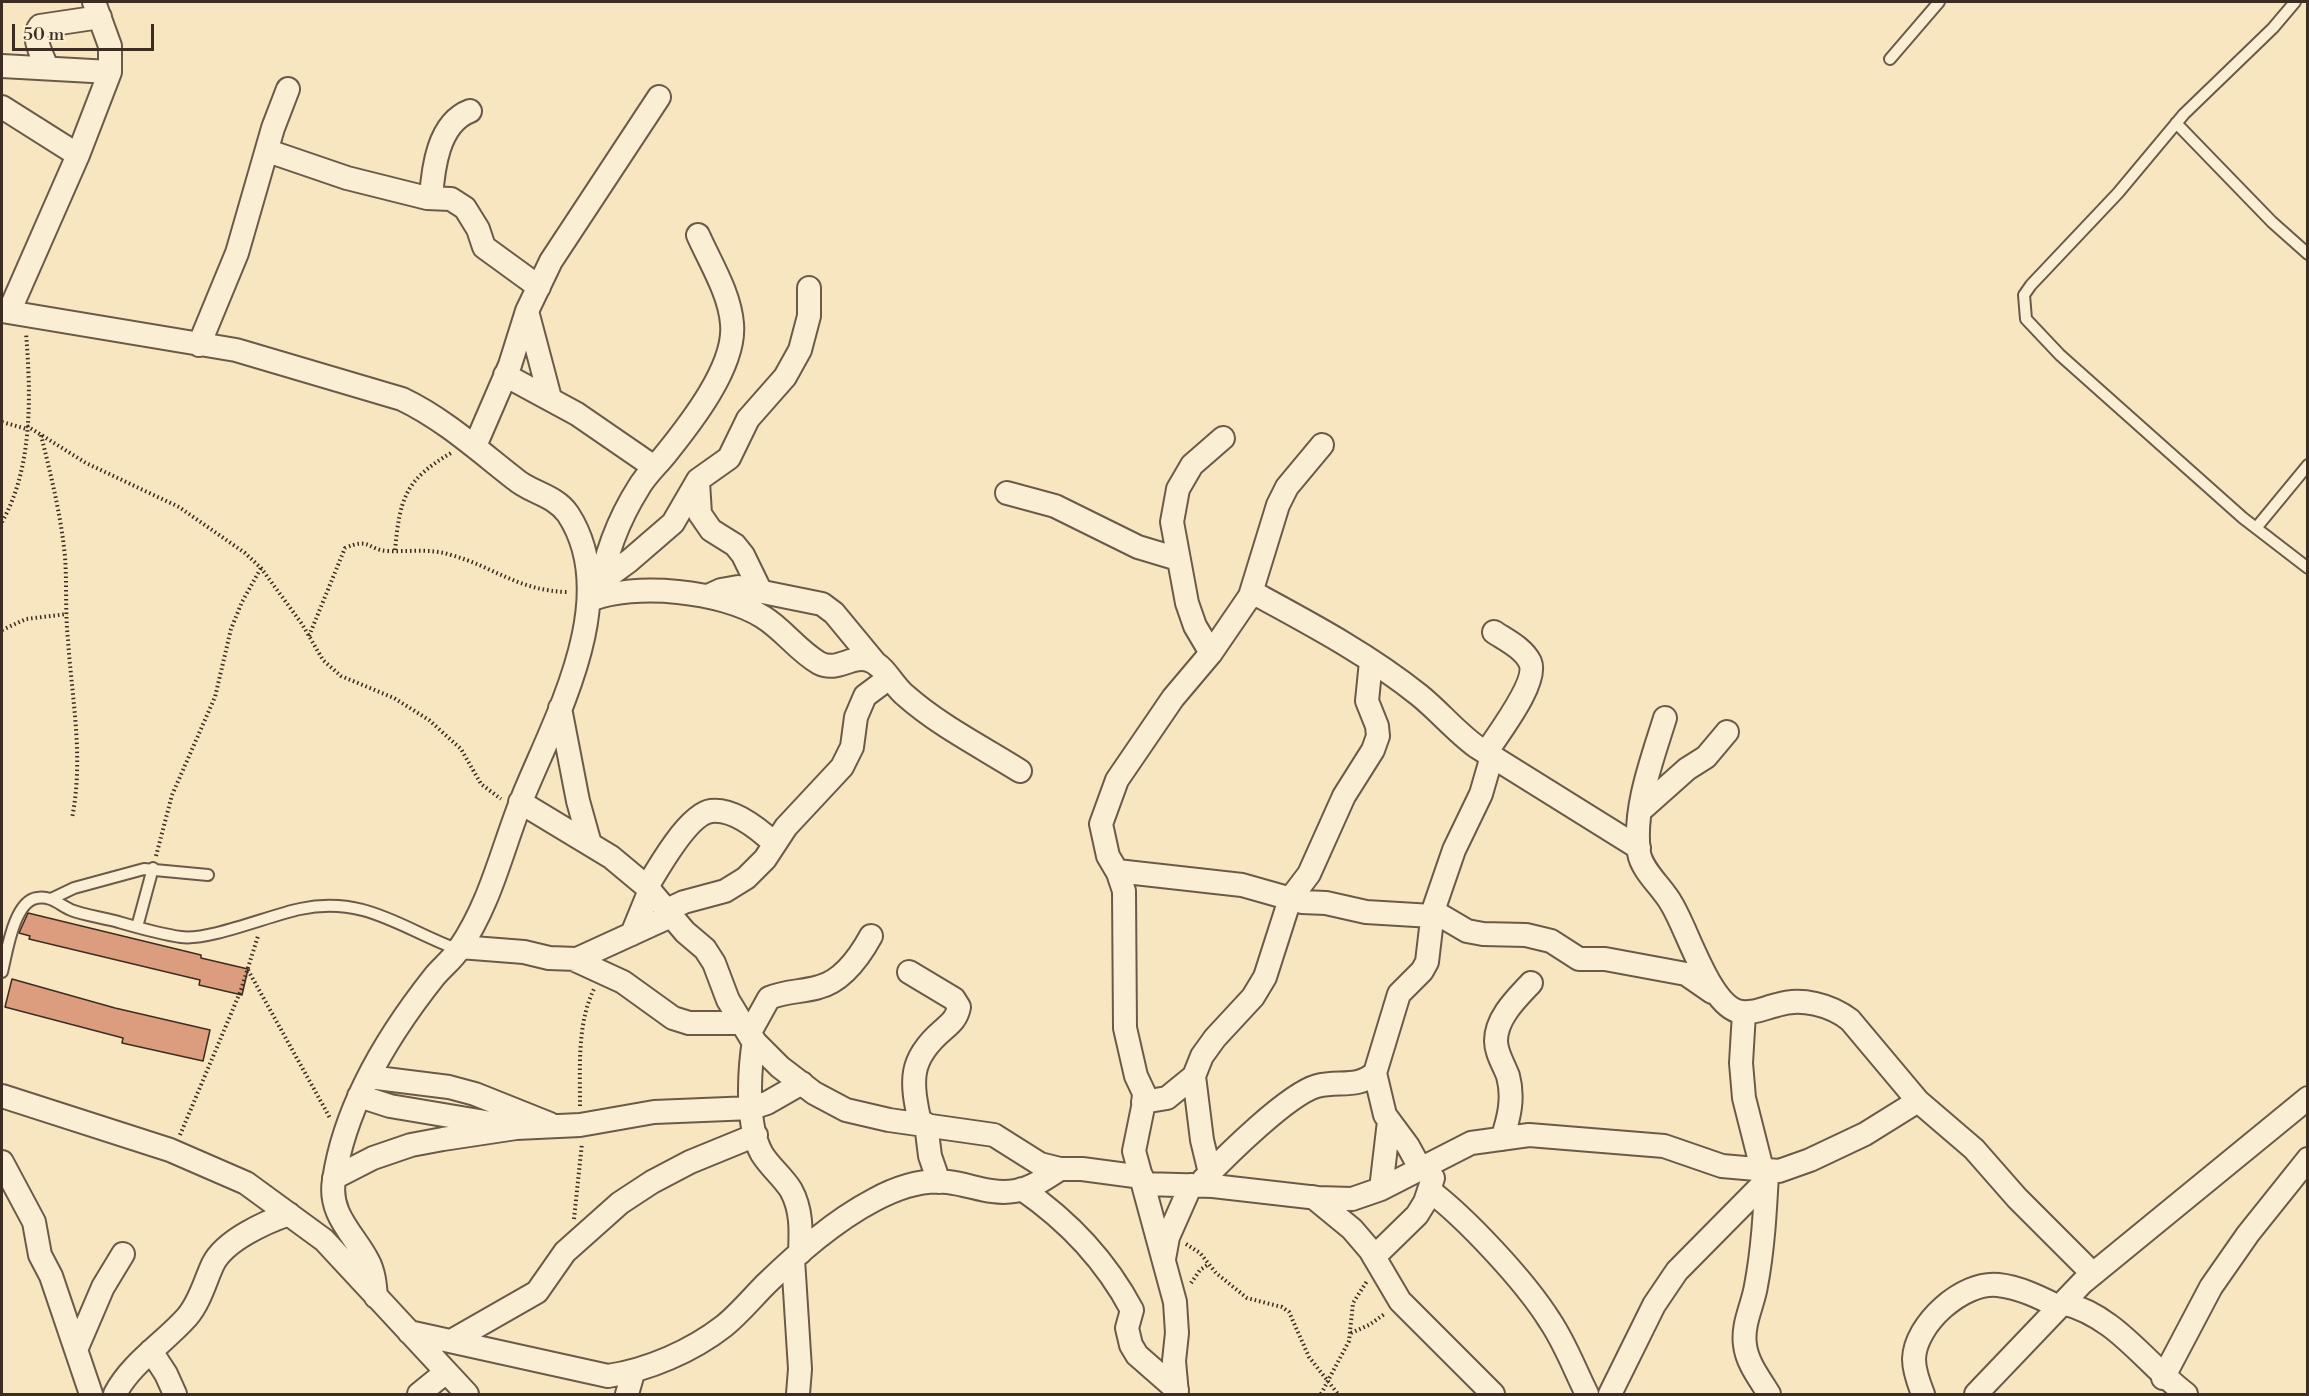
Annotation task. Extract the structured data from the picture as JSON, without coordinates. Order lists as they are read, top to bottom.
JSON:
{
  "scale_bar": "50 m"
}
